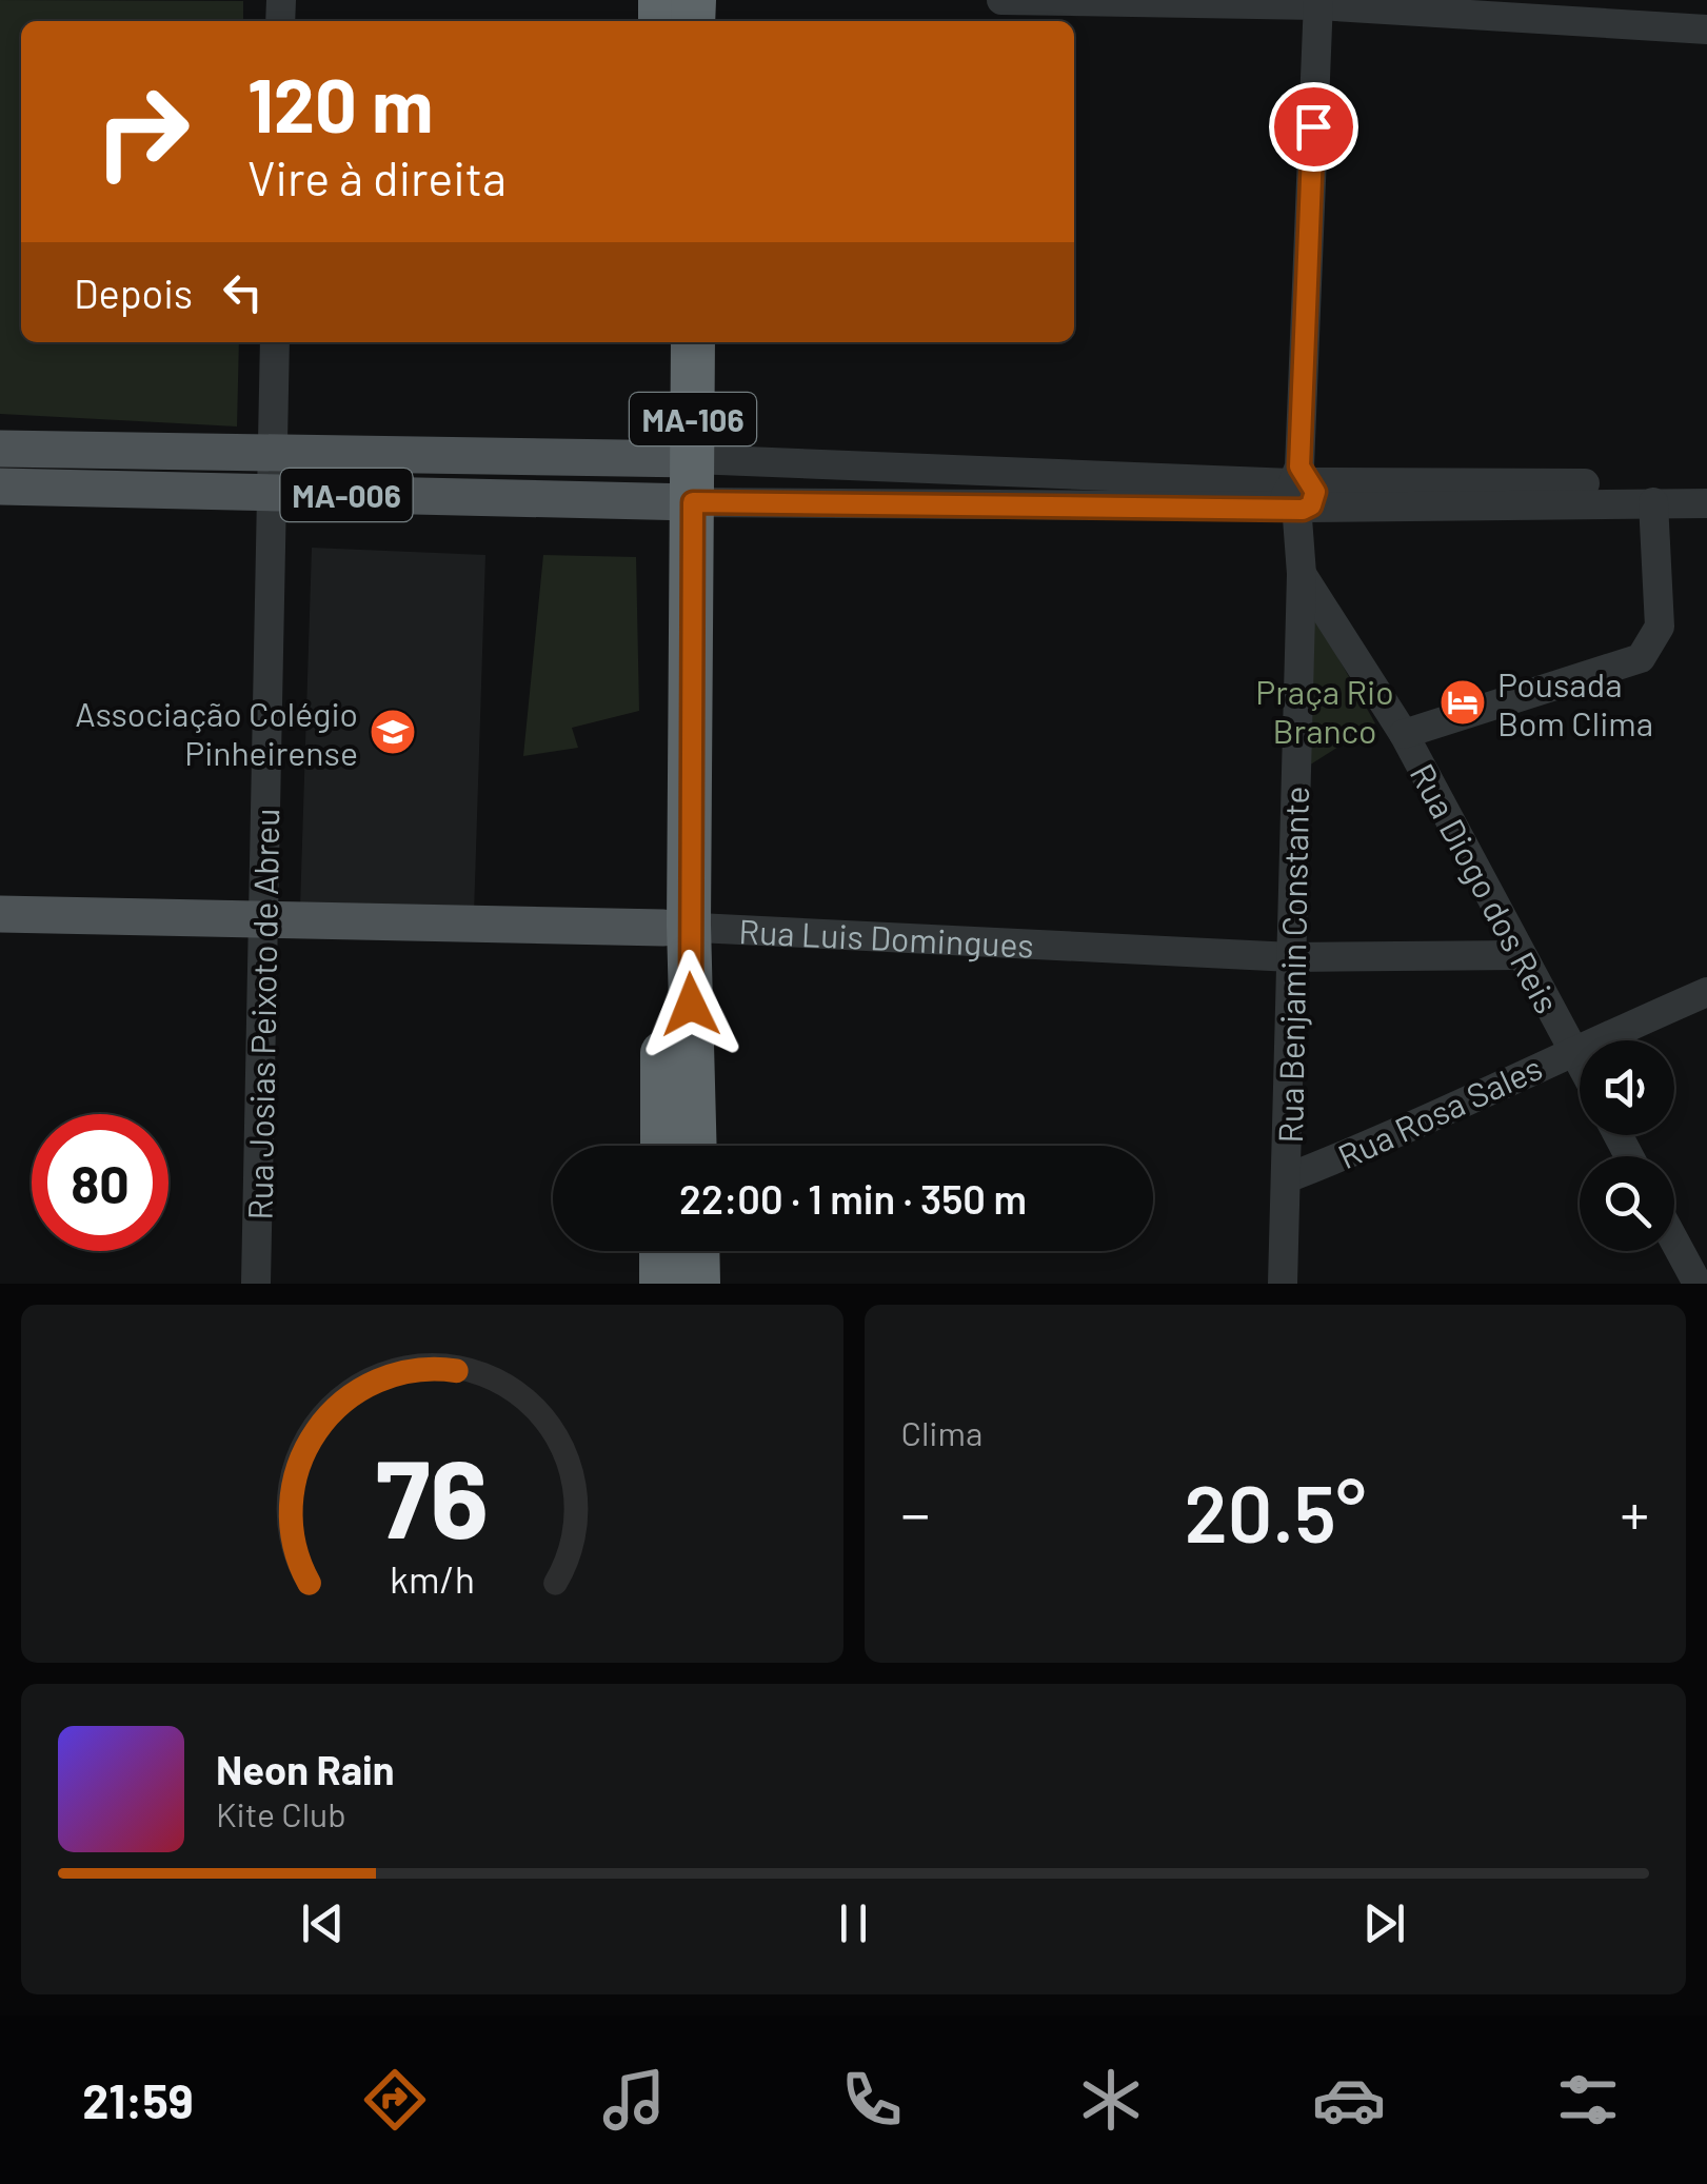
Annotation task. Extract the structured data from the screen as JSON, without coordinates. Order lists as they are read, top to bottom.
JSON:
{
  "streets": {
    "highway": ["MA-106"],
    "main road": ["MA-006", "Rua Luis Domingues"],
    "street": [
      "Rua Diogo dos Reis",
      "Rua Benjamin Constante",
      "Rua Josias Peixoto de Abreu",
      "Rua Rosa Sales"
    ]
  },
  "crossings": [
    ["MA-106", "MA-006"],
    ["MA-106", "Rua Luis Domingues"],
    ["MA-006", "Rua Josias Peixoto de Abreu"],
    ["Rua Diogo dos Reis", "Rua Luis Domingues"],
    ["Rua Diogo dos Reis", "Rua Benjamin Constante"],
    ["Rua Diogo dos Reis", "Rua Rosa Sales"],
    ["Rua Luis Domingues", "Rua Benjamin Constante"],
    ["Rua Luis Domingues", "Rua Josias Peixoto de Abreu"],
    ["Rua Benjamin Constante", "Rua Rosa Sales"]
  ],
  "parks": ["Praça Rio Branco"],
  "places": {
    "hotel": ["Pousada Bom Clima"],
    "school or university": ["Associação Colégio Pinheirense"]
  },
  "page": {
    "turn": ["120 m", "Vire à direita"],
    "then": "Depois",
    "limit": "80",
    "trip": "22:00 · 1 min · 350 m",
    "tile": "Clima",
    "heat": ["−", "20.5°", "+"],
    "song": ["Neon Rain", "Kite Club"],
    "tabs": "21:59",
    "gauge": ["76", "km/h"]
  }
}
